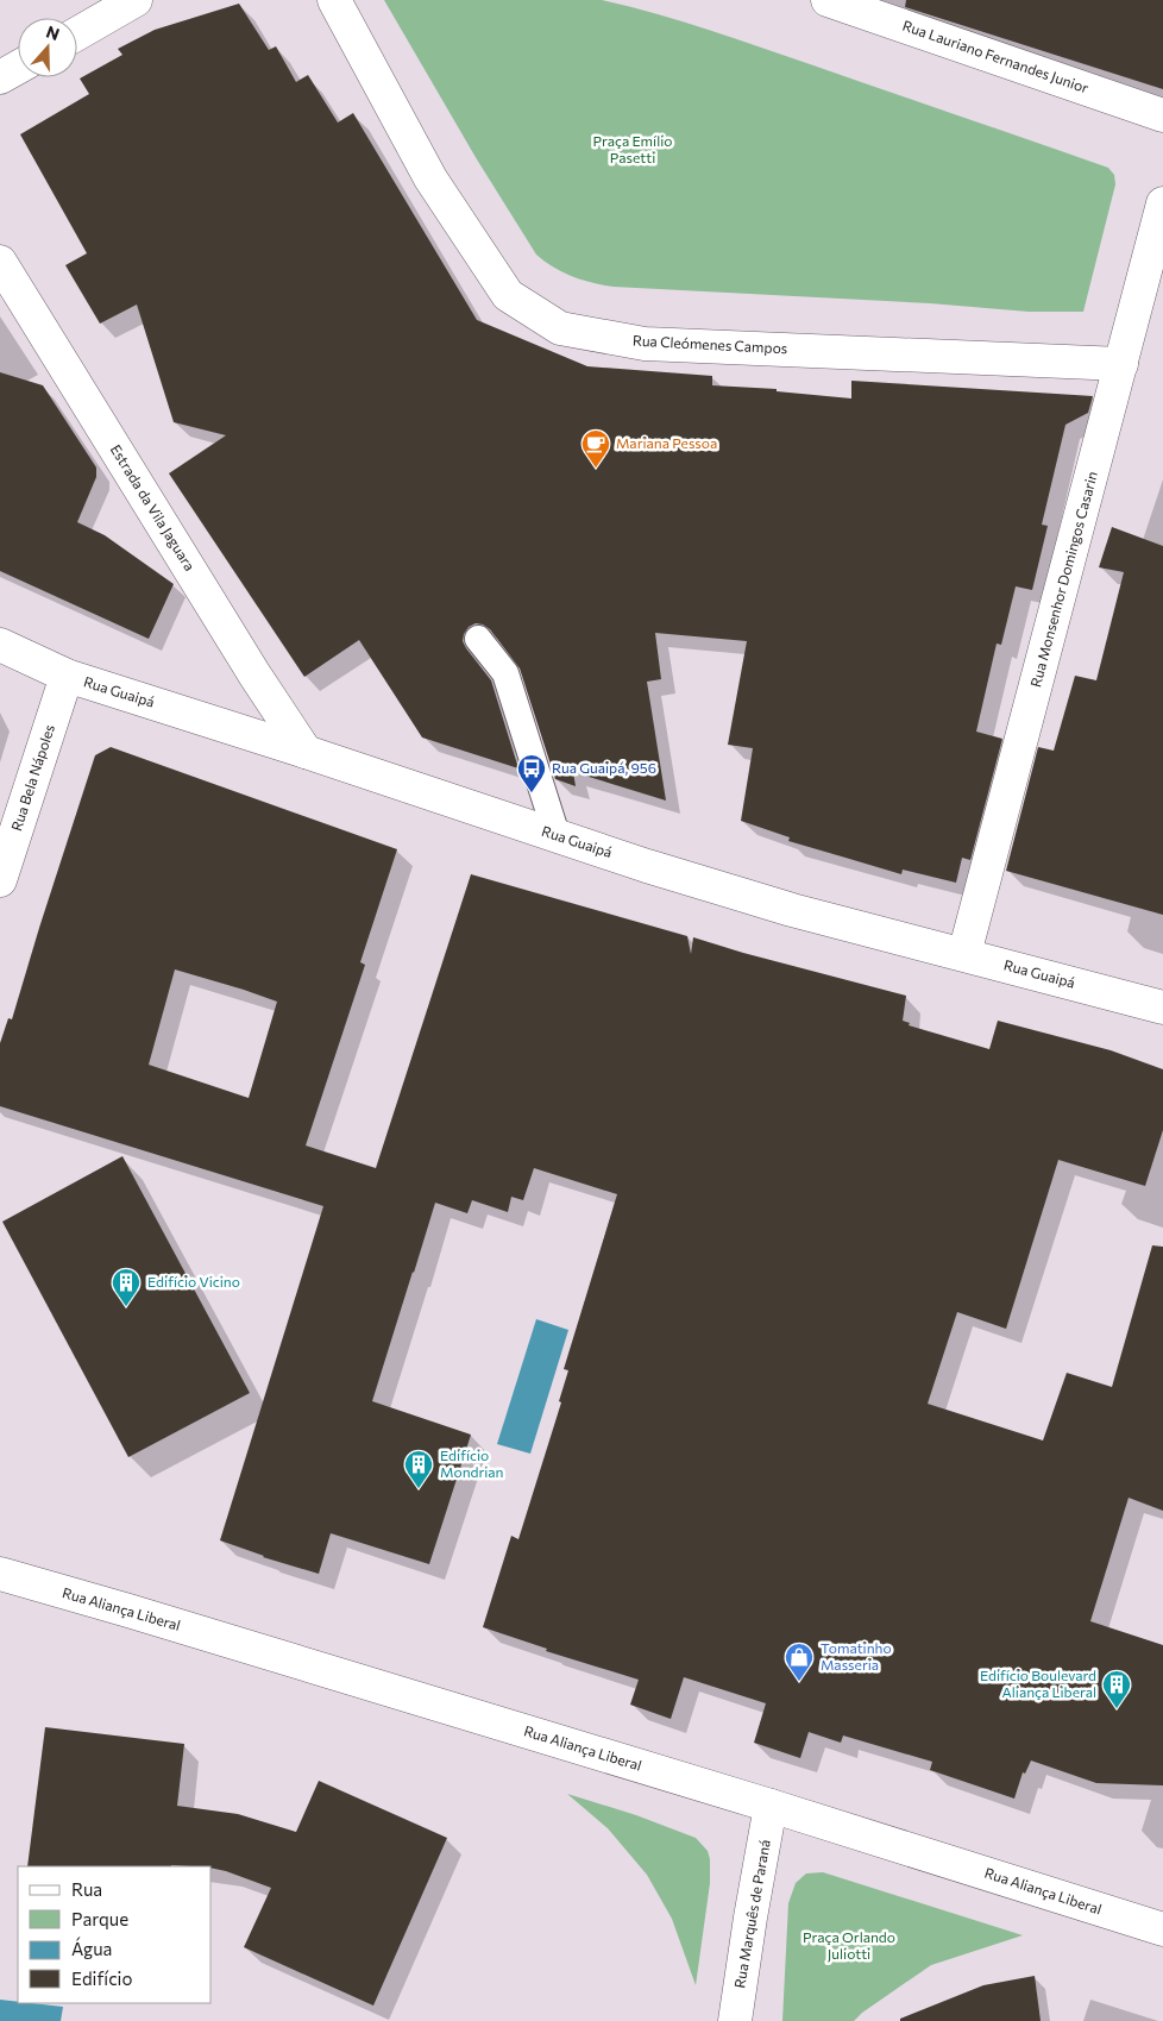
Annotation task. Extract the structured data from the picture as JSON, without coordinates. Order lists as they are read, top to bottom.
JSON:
{
  "streets": {
    "street": [
      "Rua Lauriano Fernandes Junior",
      "Rua Cleómenes Campos",
      "Estrada da Vila Jaguara",
      "Rua Monsenhor Domingos Casarin",
      "Rua Guaipá",
      "Rua Bela Nápoles",
      "Rua Aliança Liberal",
      "Rua Marquês de Paraná"
    ]
  },
  "crossings": [
    ["Rua Cleómenes Campos", "Rua Monsenhor Domingos Casarin"],
    ["Estrada da Vila Jaguara", "Rua Guaipá"],
    ["Rua Monsenhor Domingos Casarin", "Rua Guaipá"],
    ["Rua Guaipá", "Rua Bela Nápoles"],
    ["Rua Aliança Liberal", "Rua Marquês de Paraná"]
  ],
  "parks": ["Praça Emílio Pasetti", "Praça Orlando Juliotti"],
  "places": {
    "cafe": ["Mariana Pessoa"],
    "bus stop": ["Rua Guaipá, 956"],
    "building": ["Edifício Vicino", "Edifício Mondrian", "Edifício Boulevard Aliança Liberal"],
    "shop": ["Tomatinho Masseria"]
  },
  "legend": [
    "Rua",
    "Parque",
    "Água",
    "Edifício"
  ],
  "north": "top"
}
